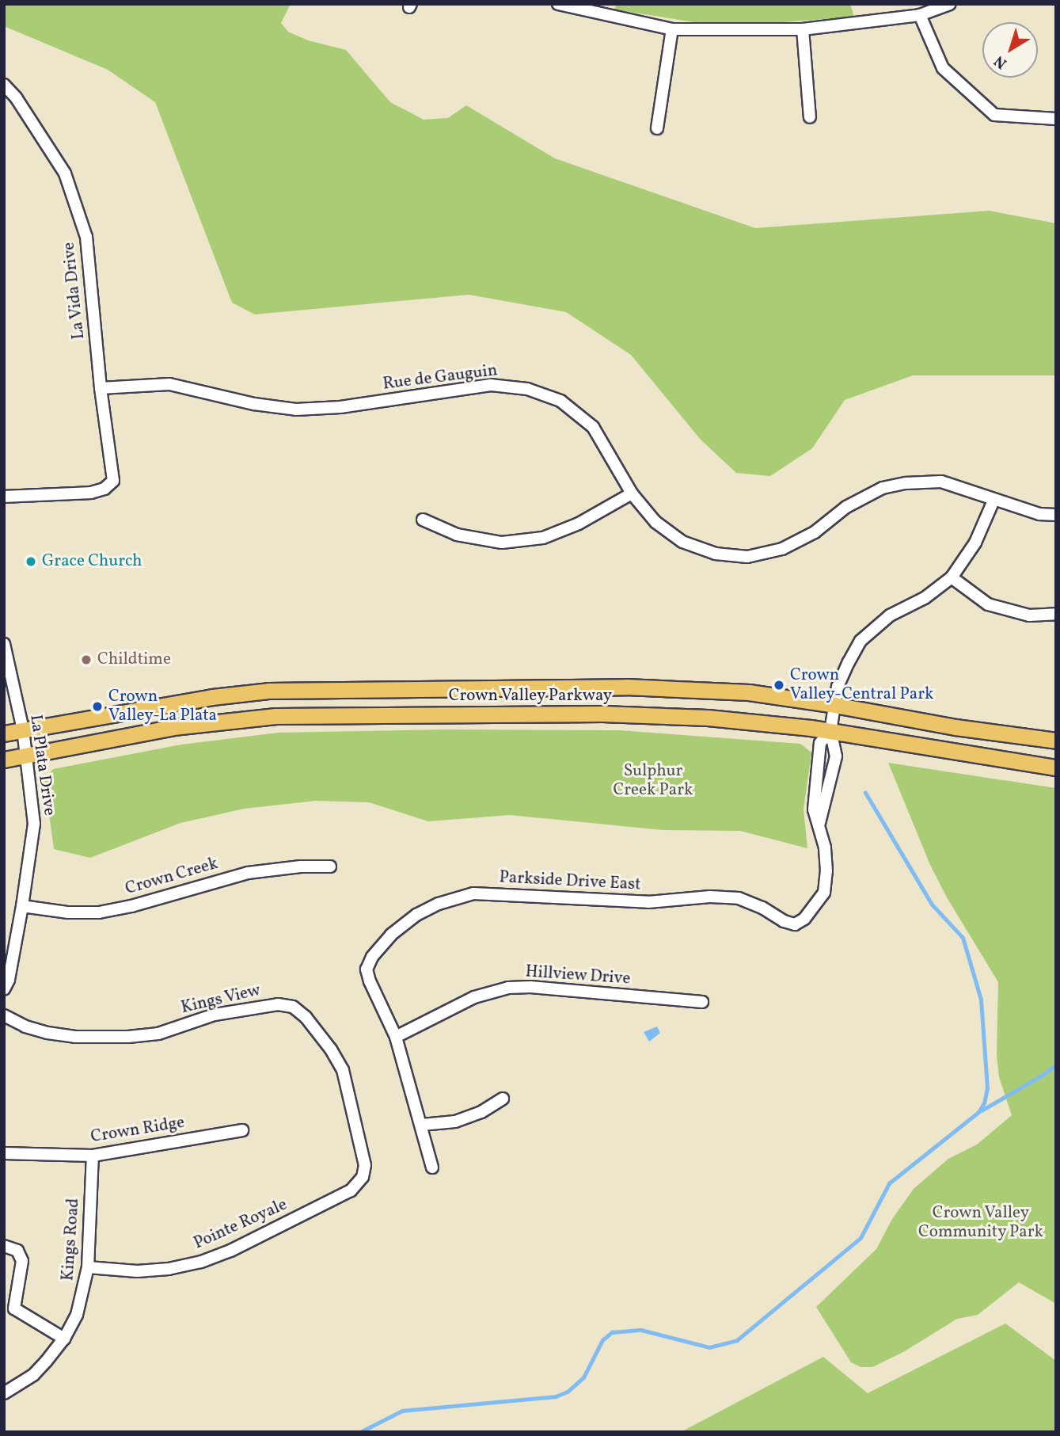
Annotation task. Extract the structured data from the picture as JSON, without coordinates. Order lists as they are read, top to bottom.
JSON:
{
  "streets": {
    "main road": ["Crown Valley Parkway"],
    "street": [
      "La Vida Drive",
      "Rue de Gauguin",
      "La Plata Drive",
      "Crown Creek",
      "Parkside Drive East",
      "Hillview Drive",
      "Kings View",
      "Crown Ridge",
      "Pointe Royale",
      "Kings Road"
    ]
  },
  "crossings": [
    ["La Vida Drive", "Rue de Gauguin"],
    ["Crown Valley Parkway", "La Plata Drive"],
    ["La Plata Drive", "Crown Creek"],
    ["Parkside Drive East", "Hillview Drive"],
    ["Kings View", "Pointe Royale"],
    ["Crown Ridge", "Kings Road"],
    ["Pointe Royale", "Kings Road"]
  ],
  "parks": ["Sulphur Creek Park", "Crown Valley Community Park"],
  "places": [
    "Grace Church",
    "Childtime",
    "Crown Valley-Central Park",
    "Crown Valley-La Plata"
  ],
  "north": "bottom left"
}
